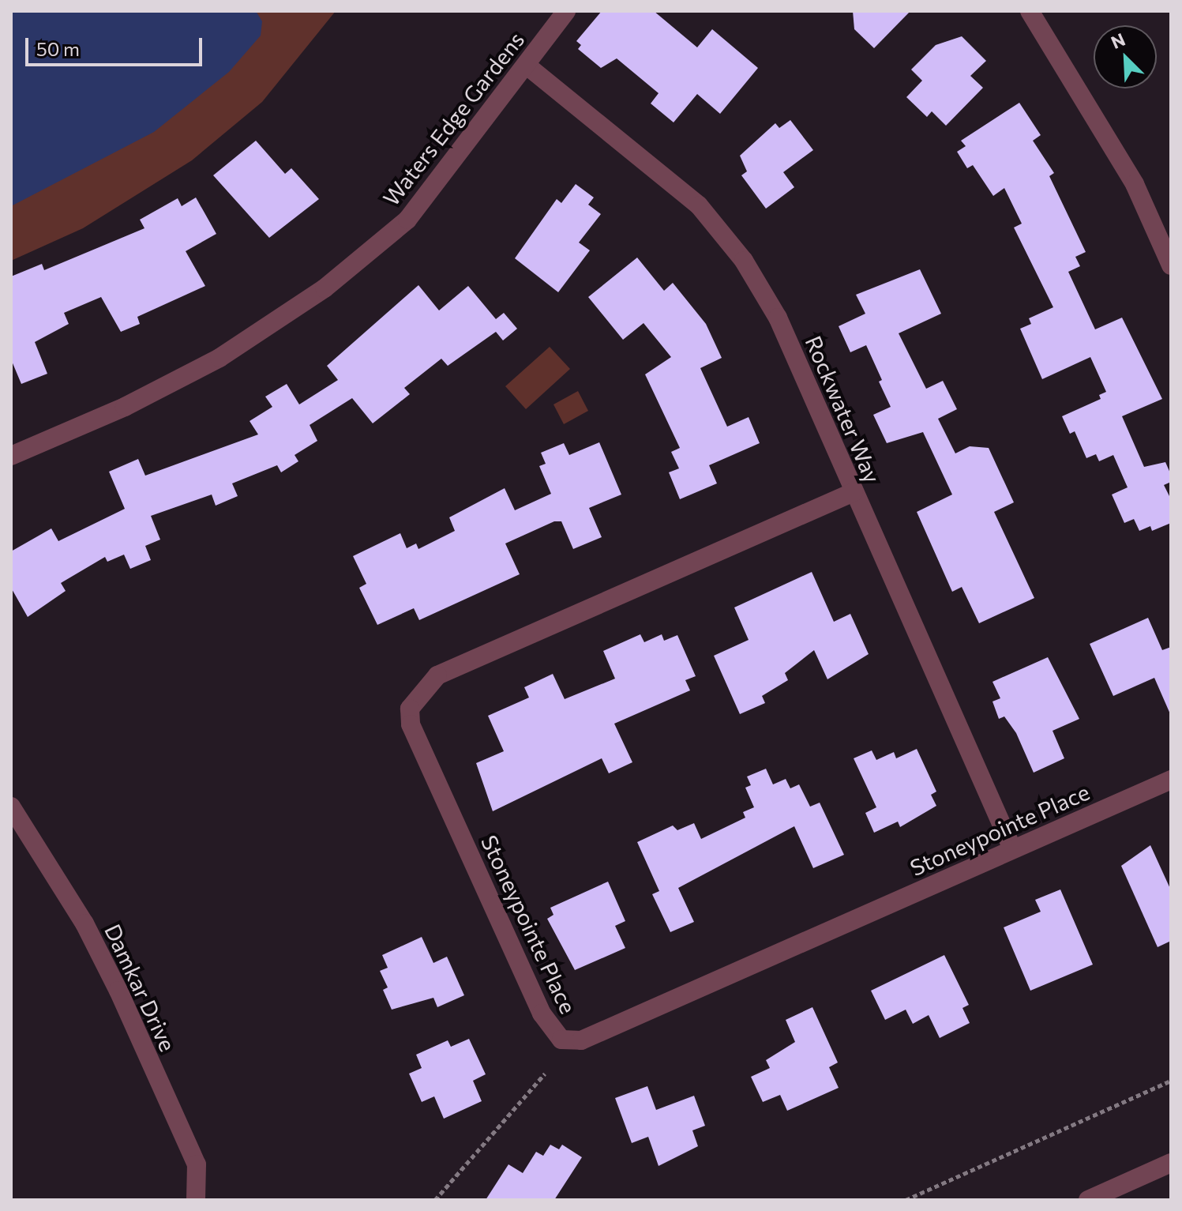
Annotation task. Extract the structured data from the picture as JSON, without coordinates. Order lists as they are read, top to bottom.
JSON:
{
  "streets": {
    "street": [
      "Waters Edge Gardens",
      "Rockwater Way",
      "Stoneypointe Place",
      "Damkar Drive"
    ]
  },
  "crossings": [
    ["Waters Edge Gardens", "Rockwater Way"],
    ["Rockwater Way", "Stoneypointe Place"]
  ],
  "scale_bar": "50 m",
  "north": "top left"
}
